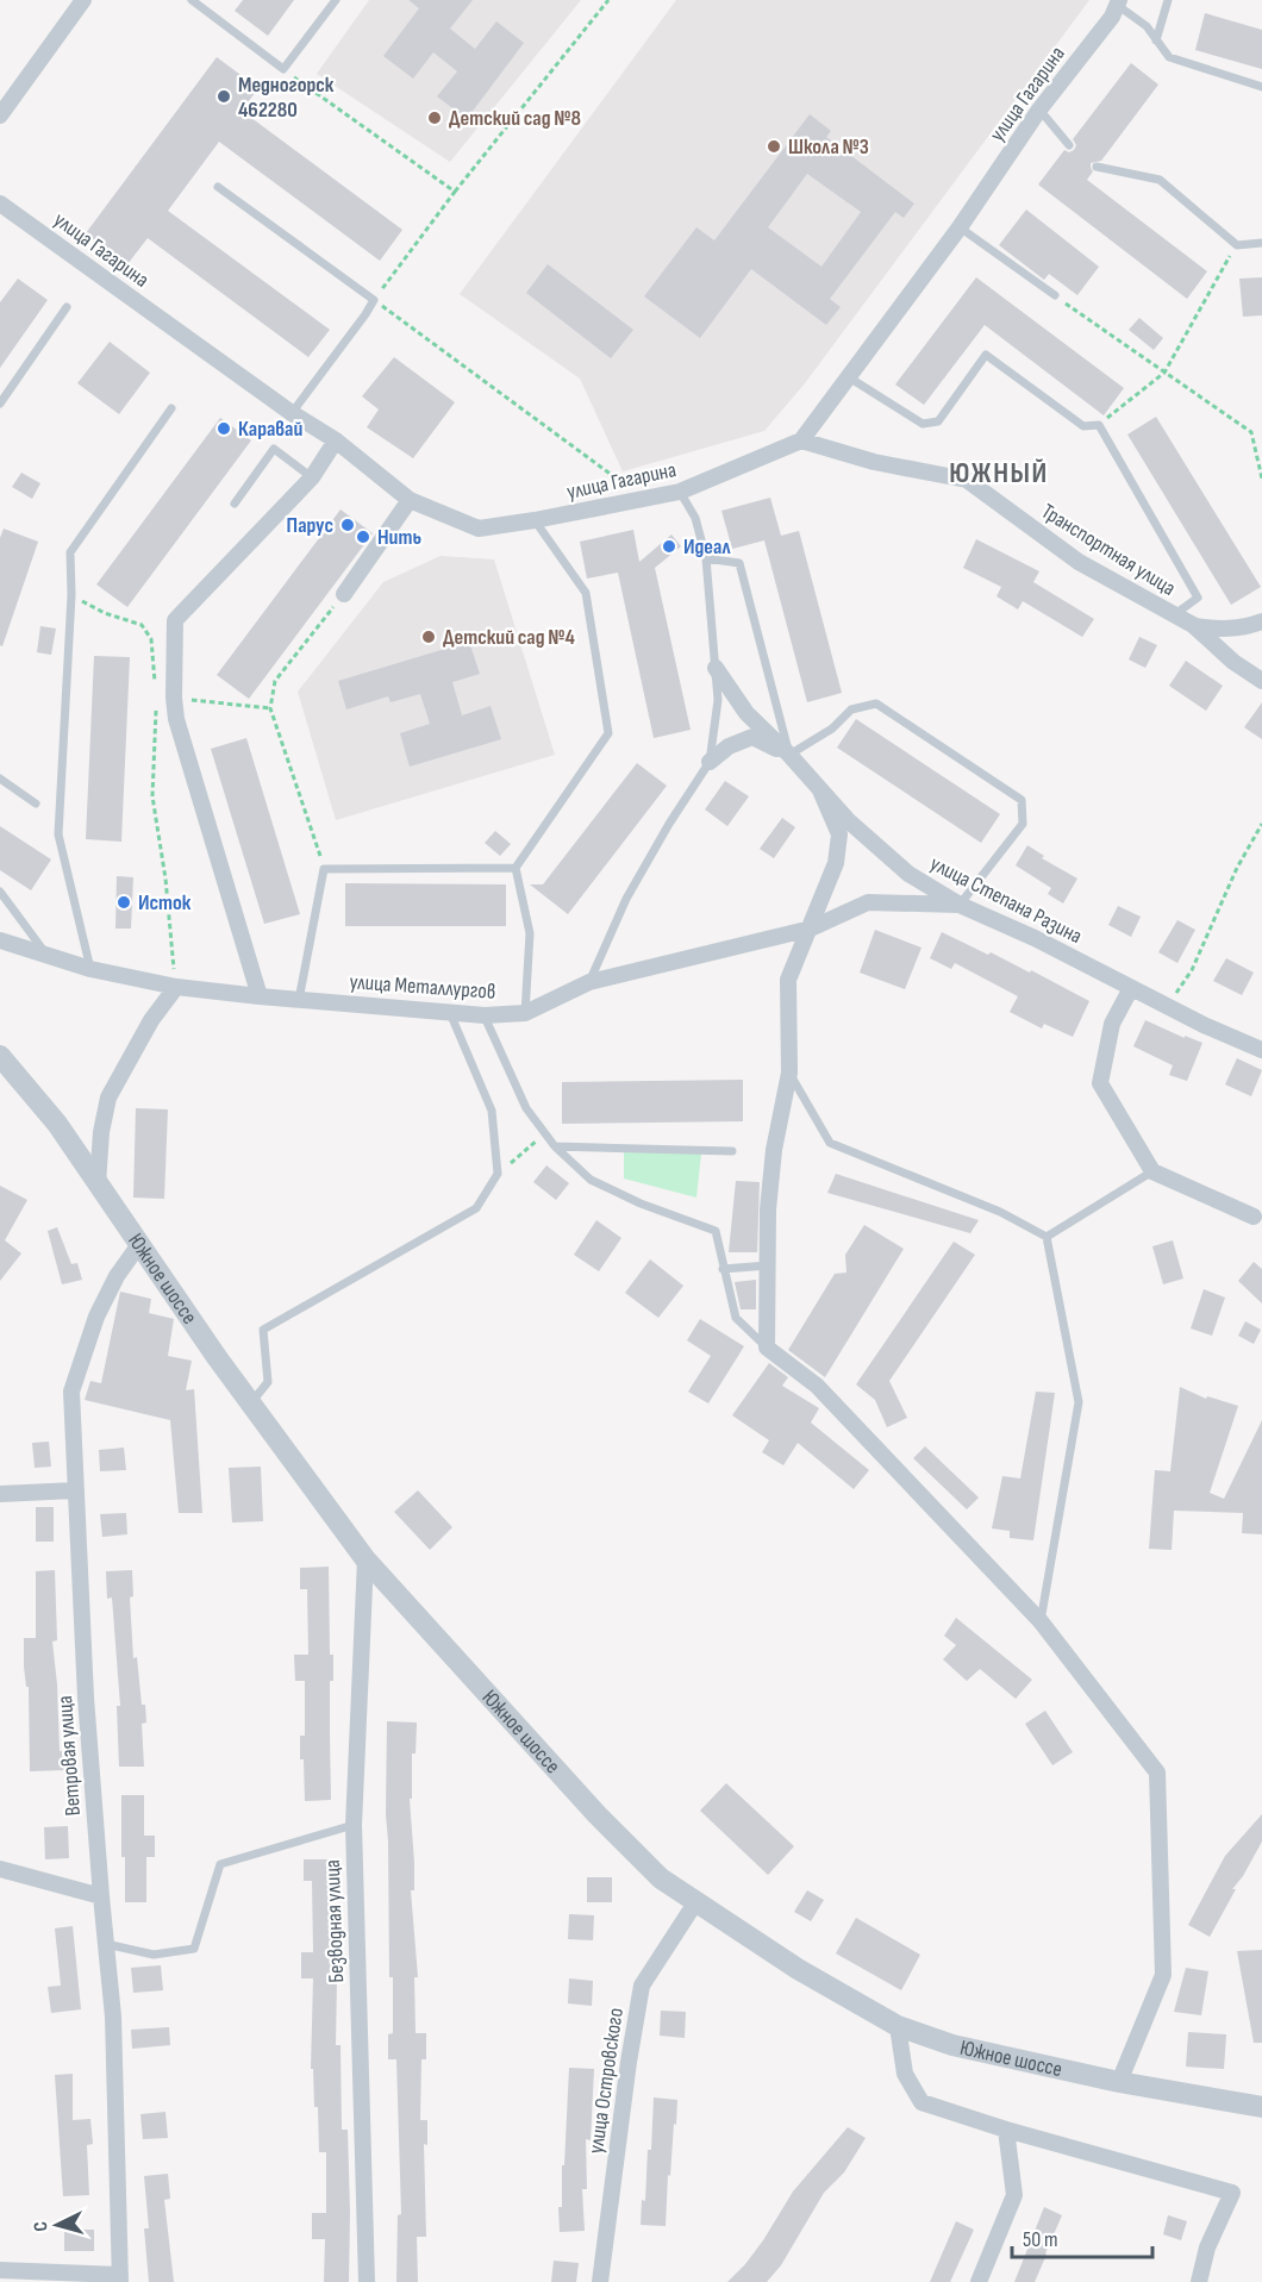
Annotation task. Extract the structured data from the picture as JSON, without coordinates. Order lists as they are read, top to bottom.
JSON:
{
  "streets": {
    "street": [
      "улица Гагарина",
      "Транспортная улица",
      "улица Степана Разина",
      "улица Металлургов",
      "Южное шоссе",
      "Ветровая улица",
      "Безводная улица",
      "улица Островского"
    ]
  },
  "crossings": [
    ["улица Гагарина", "Транспортная улица"],
    ["улица Степана Разина", "улица Металлургов"],
    ["Южное шоссе", "Ветровая улица"],
    ["Южное шоссе", "Безводная улица"],
    ["Южное шоссе", "улица Островского"]
  ],
  "districts": ["ЮЖНЫЙ"],
  "places": [
    "Медногорск 462280",
    "Детский сад №8",
    "Школа №3",
    "Каравай",
    "Парус",
    "Нить",
    "Идеал",
    "Детский сад №4",
    "Исток"
  ],
  "scale_bar": "50 m",
  "north": "left"
}
